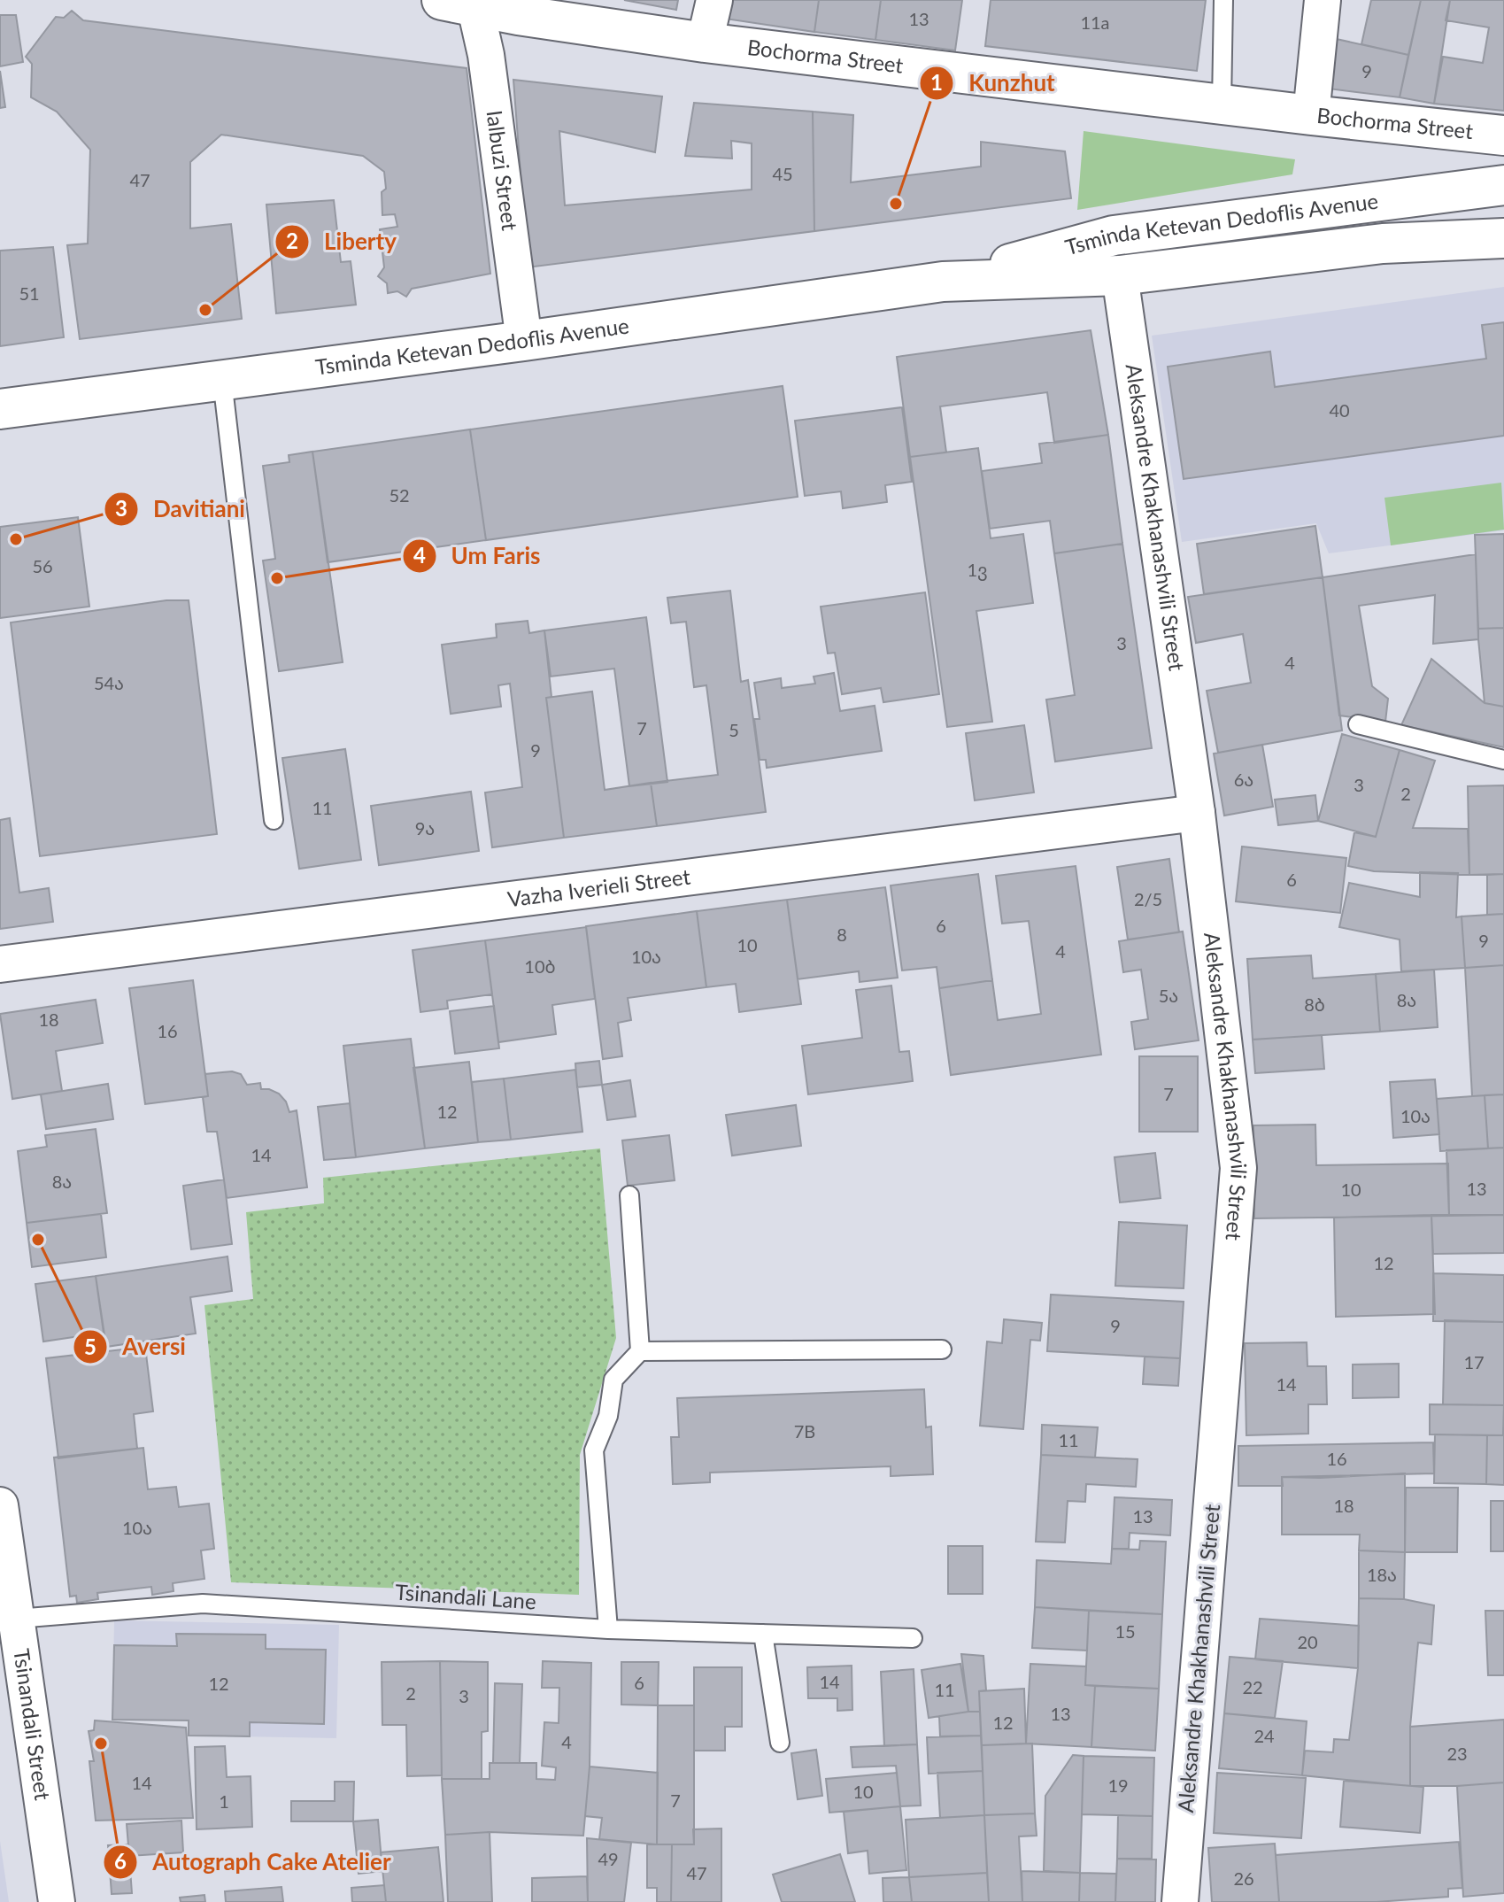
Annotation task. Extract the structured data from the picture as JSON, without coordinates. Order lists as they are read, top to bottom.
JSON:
{
  "streets": {
    "main road": ["Bochorma Street", "Tsminda Ketevan Dedoflis Avenue"],
    "street": [
      "Ialbuzi Street",
      "Aleksandre Khakhanashvili Street",
      "Vazha Iverieli Street",
      "Tsinandali Street"
    ],
    "lane": ["Tsinandali Lane"]
  },
  "crossings": [
    ["Bochorma Street", "Ialbuzi Street"],
    ["Ialbuzi Street", "Tsminda Ketevan Dedoflis Avenue"],
    ["Tsminda Ketevan Dedoflis Avenue", "Aleksandre Khakhanashvili Street"],
    ["Aleksandre Khakhanashvili Street", "Vazha Iverieli Street"],
    ["Tsinandali Lane", "Tsinandali Street"]
  ],
  "places": [
    "Kunzhut",
    "Liberty",
    "Davitiani",
    "Um Faris",
    "Aversi",
    "Autograph Cake Atelier"
  ],
  "house_numbers": [
    "13",
    "11a",
    "9",
    "45",
    "47",
    "51",
    "40",
    "52",
    "56",
    "1ვ",
    "3",
    "4",
    "54ა",
    "7",
    "5",
    "9",
    "6ა",
    "3",
    "2",
    "11",
    "9ა",
    "6",
    "2/5",
    "6",
    "8",
    "9",
    "10",
    "4",
    "10ა",
    "10ბ",
    "5ა",
    "8ა",
    "8ბ",
    "18",
    "16",
    "7",
    "12",
    "10ა",
    "14",
    "8ა",
    "13",
    "10",
    "12",
    "9",
    "17",
    "14",
    "7B",
    "11",
    "16",
    "18",
    "13",
    "10ა",
    "18ა",
    "15",
    "20",
    "14",
    "6",
    "12",
    "22",
    "11",
    "2",
    "3",
    "13",
    "12",
    "24",
    "4",
    "23",
    "14",
    "19",
    "10",
    "7",
    "1",
    "49",
    "47",
    "26"
  ]
}
